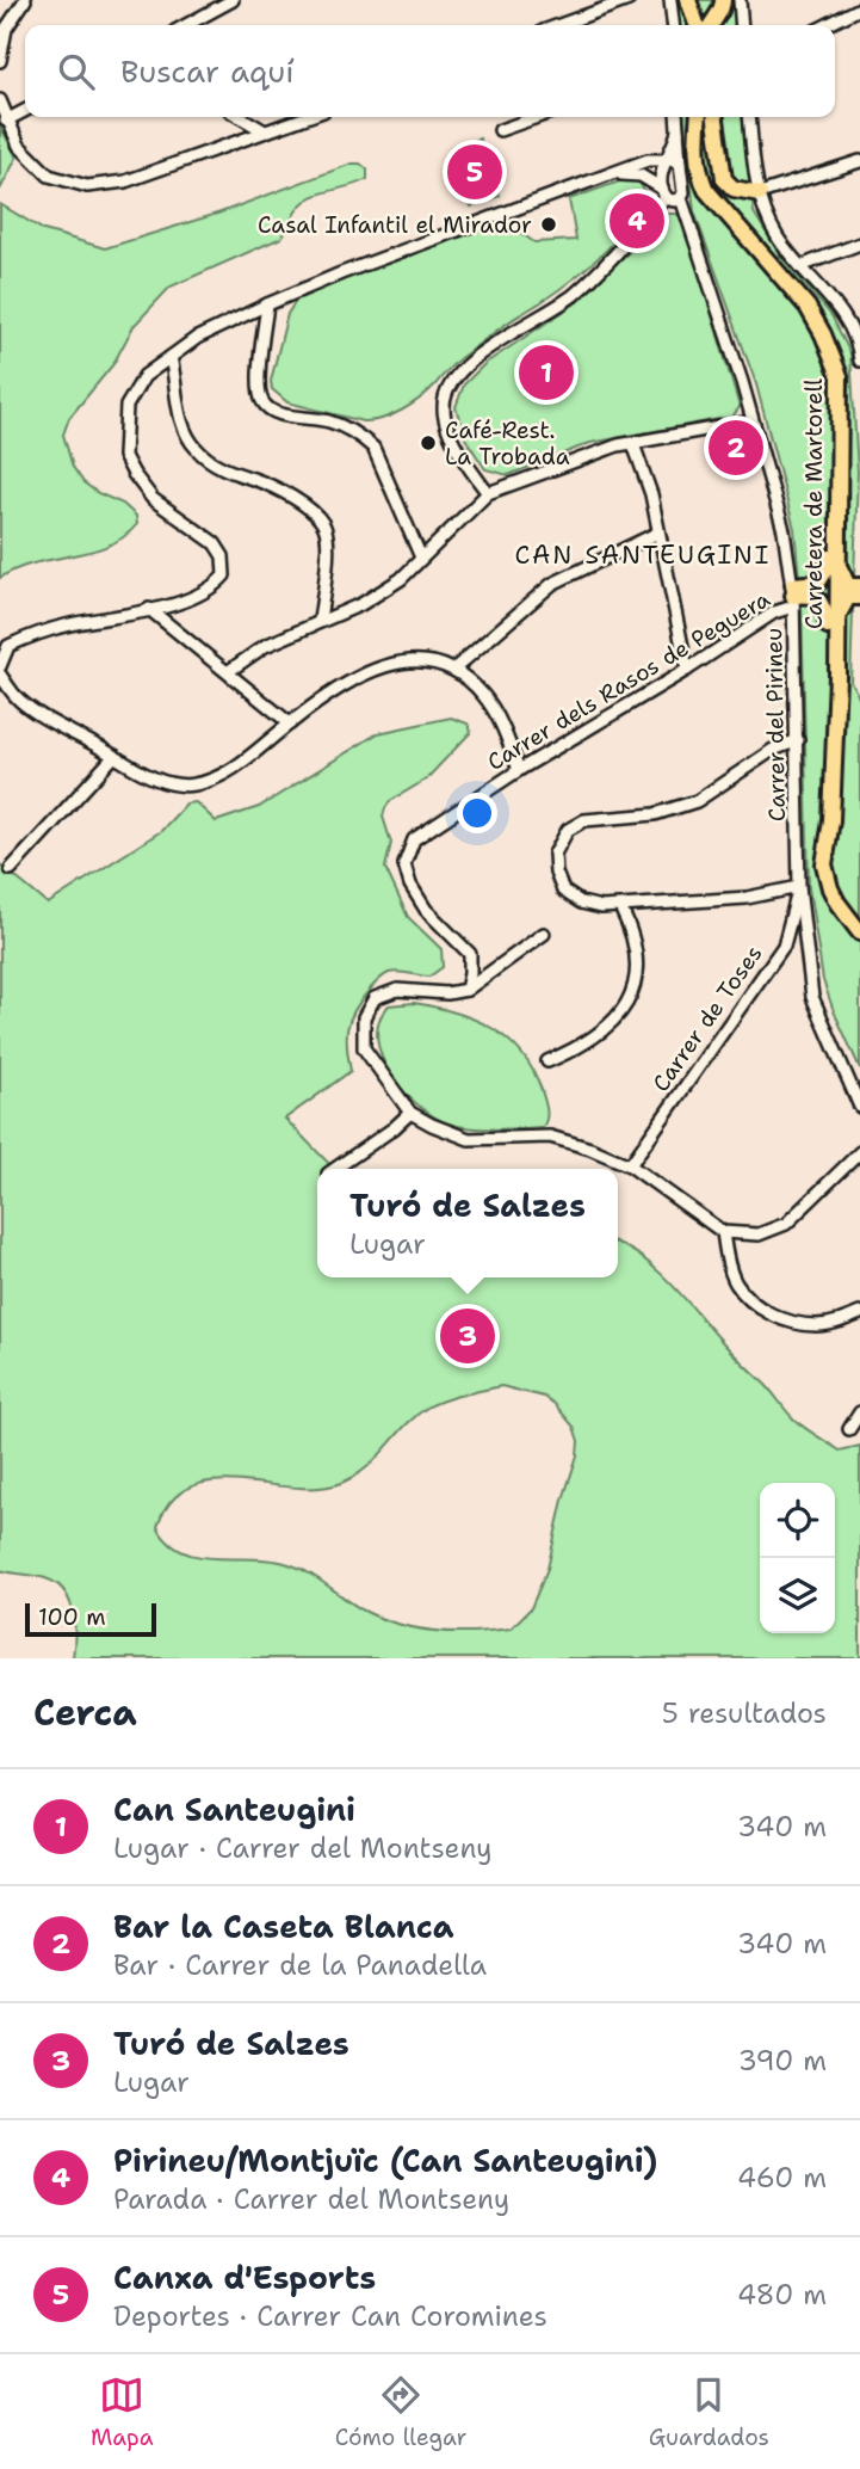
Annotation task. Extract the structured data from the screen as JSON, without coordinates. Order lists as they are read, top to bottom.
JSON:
{
  "streets": {
    "main road": ["Carretera de Martorell"],
    "street": ["Carrer dels Rasos de Peguera", "Carrer del Pirineu", "Carrer de Toses"]
  },
  "crossings": [
    ["Carrer dels Rasos de Peguera", "Carrer del Pirineu"],
    ["Carrer del Pirineu", "Carrer de Toses"]
  ],
  "districts": ["CAN SANTEUGINI"],
  "places": ["Casal Infantil el Mirador", "Café-Rest. La Trobada"],
  "scale_bar": "100 m",
  "page": {
    "search": "Buscar aquí",
    "pins": [
      "5",
      "4",
      "1",
      "2",
      "3"
    ],
    "popup": ["Turó de Salzes", "Lugar"],
    "scale": "100 m",
    "heading": ["Cerca", "5 resultados"],
    "list": [
      {
        "mark": "1",
        "name": "Can Santeugini",
        "note": "Lugar · Carrer del Montseny",
        "value": "340 m"
      },
      {
        "mark": "2",
        "name": "Bar la Caseta Blanca",
        "note": "Bar · Carrer de la Panadella",
        "value": "340 m"
      },
      {
        "mark": "3",
        "name": "Turó de Salzes",
        "note": "Lugar",
        "value": "390 m"
      },
      {
        "mark": "4",
        "name": "Pirineu/Montjuïc (Can Santeugini)",
        "note": "Parada · Carrer del Montseny",
        "value": "460 m"
      },
      {
        "mark": "5",
        "name": "Canxa d'Esports",
        "note": "Deportes · Carrer Can Coromines",
        "value": "480 m"
      }
    ],
    "nav": ["Mapa", "Cómo llegar", "Guardados"]
  }
}
